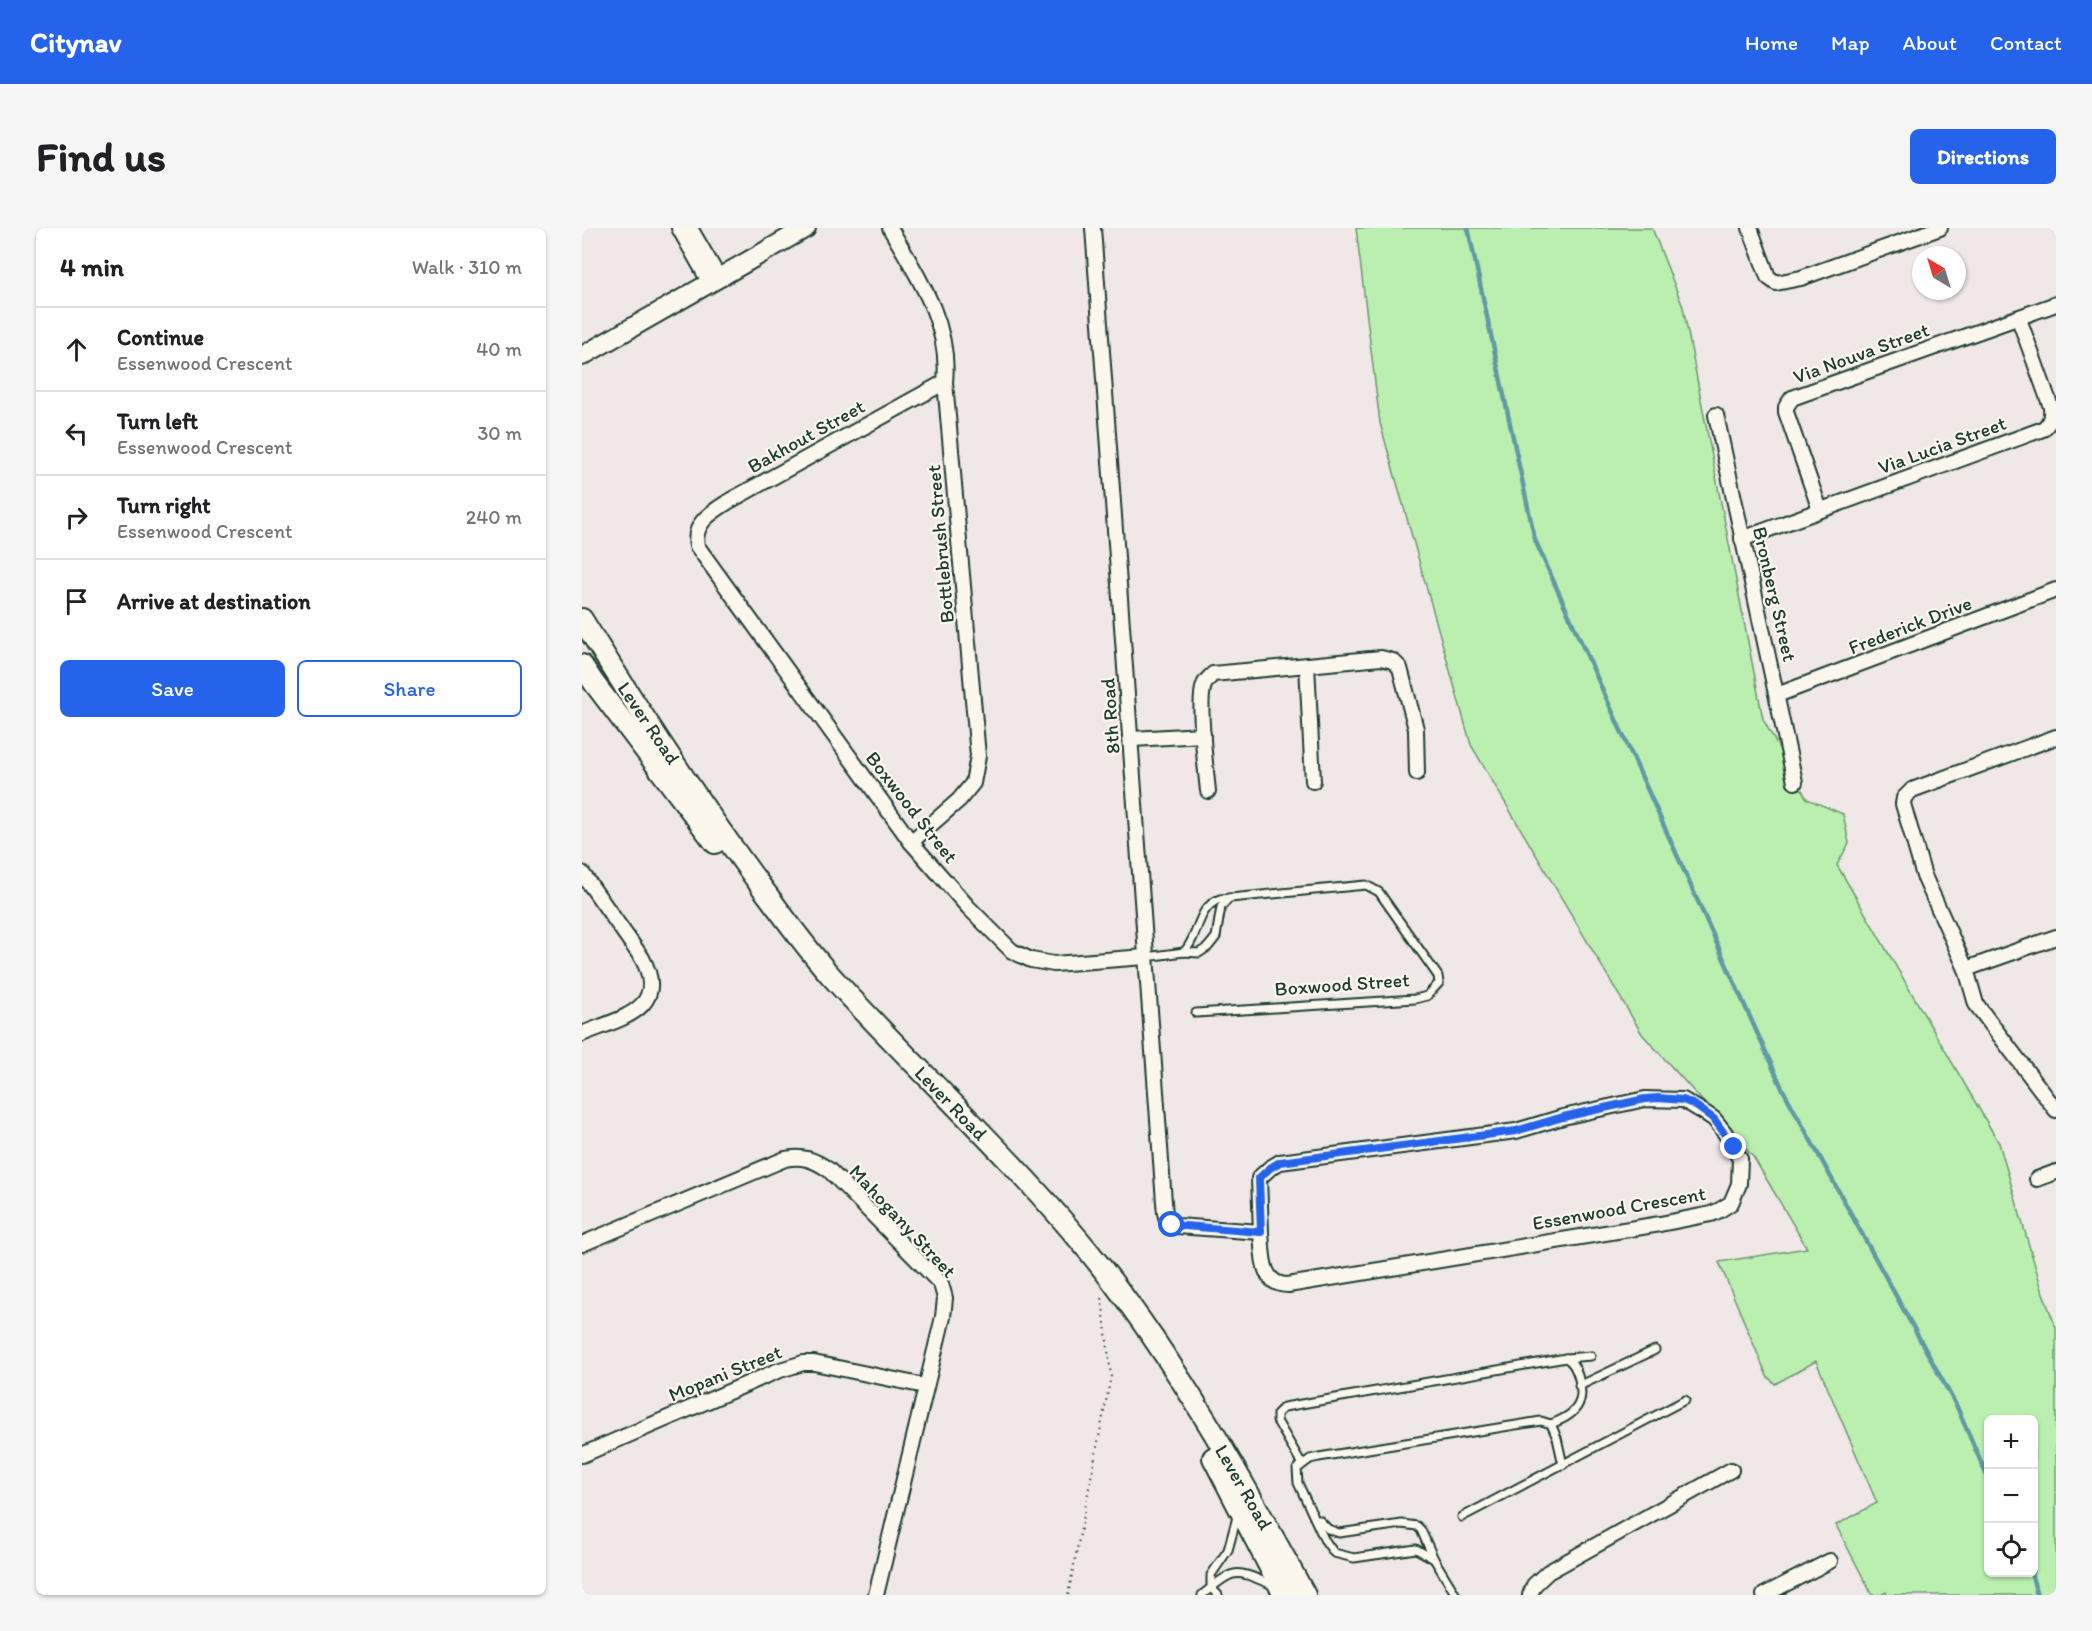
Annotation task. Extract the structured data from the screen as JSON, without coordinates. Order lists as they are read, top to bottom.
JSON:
{
  "streets": {
    "main road": ["Lever Road"],
    "street": [
      "Via Nouva Street",
      "Bakhout Street",
      "Via Lucia Street",
      "Bottlebrush Street",
      "Bronberg Street",
      "Frederick Drive",
      "8th Road",
      "Boxwood Street",
      "Essenwood Crescent",
      "Mahogany Street",
      "Mopani Street"
    ]
  },
  "crossings": [
    ["Via Nouva Street", "Via Lucia Street"],
    ["Bakhout Street", "Bottlebrush Street"],
    ["Bakhout Street", "Boxwood Street"],
    ["Via Lucia Street", "Bronberg Street"],
    ["Bottlebrush Street", "Boxwood Street"],
    ["Bronberg Street", "Frederick Drive"],
    ["8th Road", "Boxwood Street"],
    ["8th Road", "Essenwood Crescent"],
    ["Mahogany Street", "Mopani Street"]
  ],
  "north": "top left",
  "page": {
    "header": "Citynav",
    "nav": [
      "Home",
      "Map",
      "About",
      "Contact"
    ],
    "buttons": [
      "Directions",
      ["Save", "Share"]
    ],
    "title": "Find us",
    "heading": ["4 min", "Walk · 310 m"],
    "list": [
      ["Continue", "Essenwood Crescent", "40 m"],
      ["Turn left", "Essenwood Crescent", "30 m"],
      ["Turn right", "Essenwood Crescent", "240 m"],
      "Arrive at destination"
    ],
    "map_buttons": ["+", "−"]
  }
}
